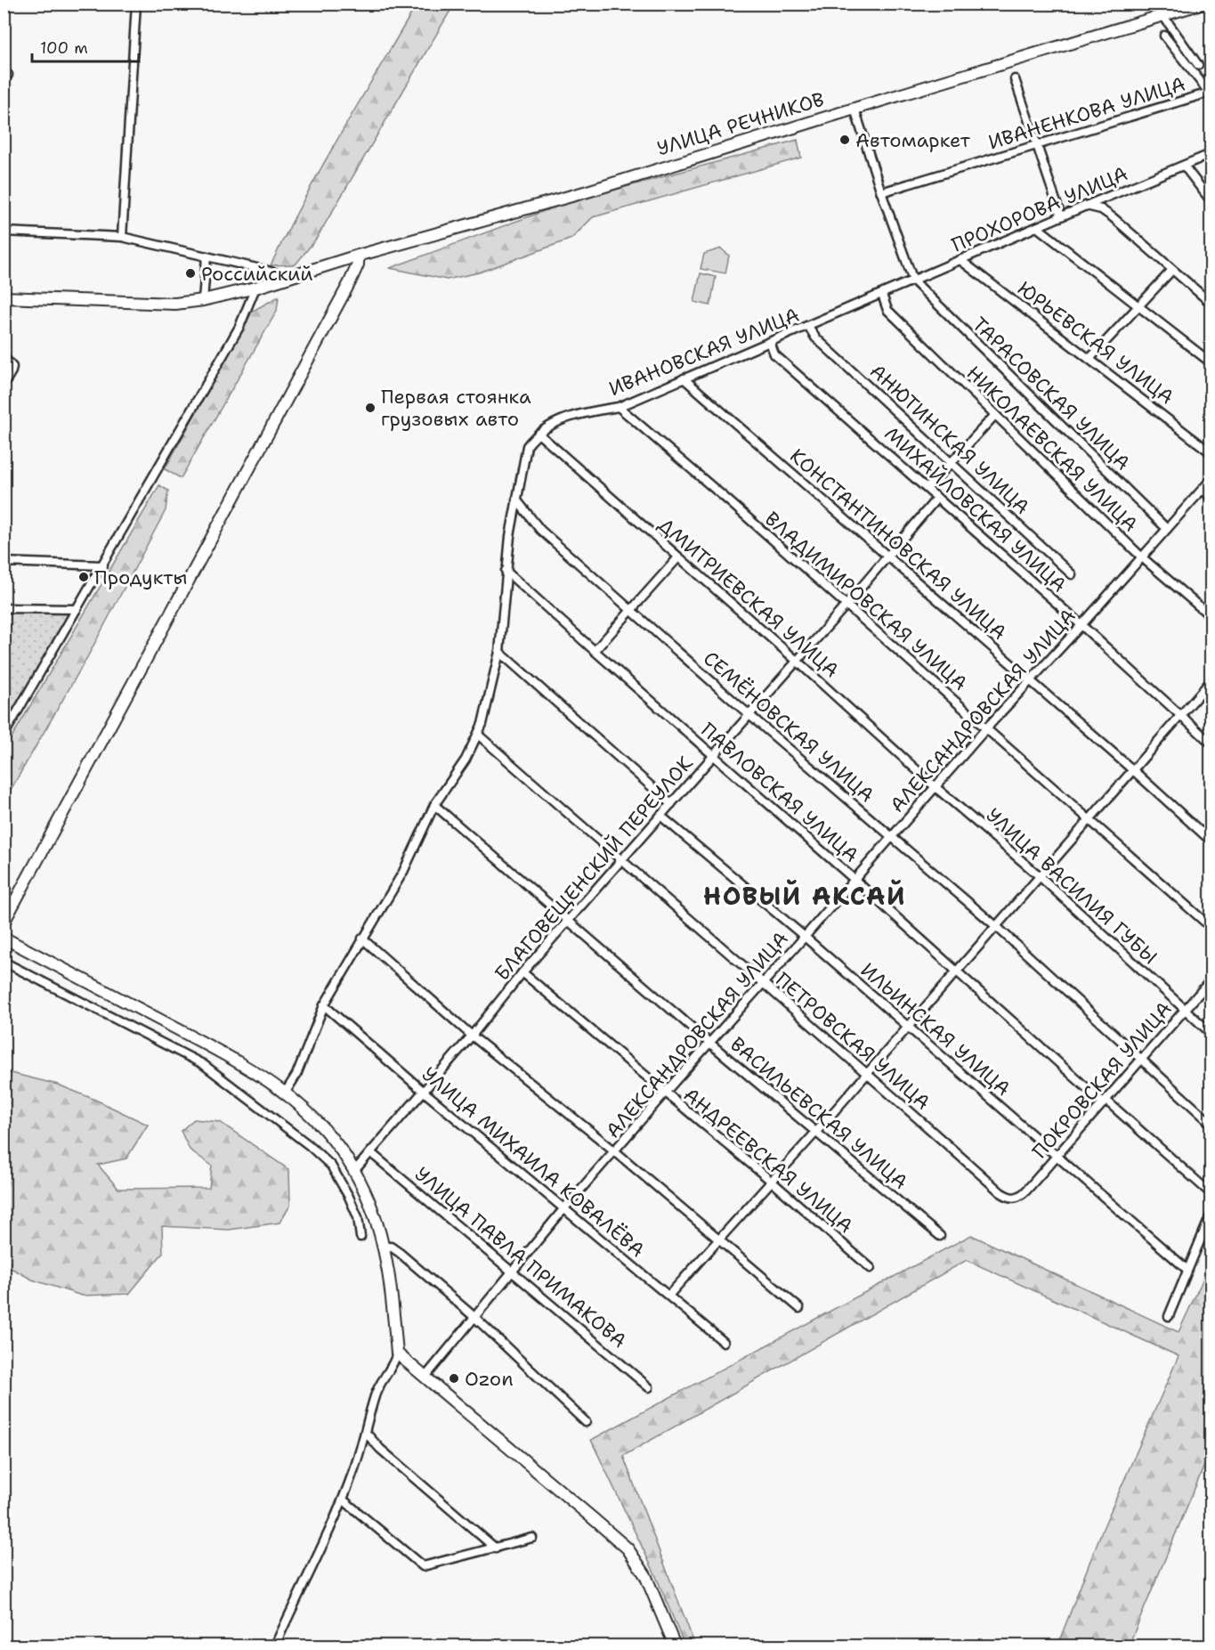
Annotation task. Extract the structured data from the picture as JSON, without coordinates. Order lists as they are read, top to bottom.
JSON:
{
  "streets": {
    "street": [
      "ИВАНЕНКОВА УЛИЦА",
      "УЛИЦА РЕЧНИКОВ",
      "ПРОХОРОВА УЛИЦА",
      "ЮРЬЕВСКАЯ УЛИЦА",
      "ИВАНОВСКАЯ УЛИЦА",
      "ТАРАСОВСКАЯ УЛИЦА",
      "АНЮТИНСКАЯ УЛИЦА",
      "НИКОЛАЕВСКАЯ УЛИЦА",
      "МИХАЙЛОВСКАЯ УЛИЦА",
      "КОНСТАНТИНОВСКАЯ УЛИЦА",
      "ДМИТРИЕВСКАЯ УЛИЦА",
      "ВЛАДИМИРОВСКАЯ УЛИЦА",
      "АЛЕКСАНДРОВСКАЯ УЛИЦА",
      "СЕМЁНОВСКАЯ УЛИЦА",
      "ПАВЛОВСКАЯ УЛИЦА",
      "БЛАГОВЕЩЕНСКИЙ ПЕРЕУЛОК",
      "УЛИЦА ВАСИЛИЯ ГУБЫ",
      "ИЛЬИНСКАЯ УЛИЦА",
      "ПЕТРОВСКАЯ УЛИЦА",
      "ПОКРОВСКАЯ УЛИЦА",
      "ВАСИЛЬЕВСКАЯ УЛИЦА",
      "АНДРЕЕВСКАЯ УЛИЦА",
      "УЛИЦА МИХАИЛА КОВАЛЁВА",
      "УЛИЦА ПАВЛА ПРИМАКОВА"
    ]
  },
  "crossings": [
    ["ПРОХОРОВА УЛИЦА", "ЮРЬЕВСКАЯ УЛИЦА"],
    ["ПРОХОРОВА УЛИЦА", "ИВАНОВСКАЯ УЛИЦА"],
    ["ПРОХОРОВА УЛИЦА", "ТАРАСОВСКАЯ УЛИЦА"],
    ["ПРОХОРОВА УЛИЦА", "НИКОЛАЕВСКАЯ УЛИЦА"],
    ["ИВАНОВСКАЯ УЛИЦА", "АНЮТИНСКАЯ УЛИЦА"],
    ["ИВАНОВСКАЯ УЛИЦА", "НИКОЛАЕВСКАЯ УЛИЦА"],
    ["ИВАНОВСКАЯ УЛИЦА", "МИХАЙЛОВСКАЯ УЛИЦА"],
    ["ИВАНОВСКАЯ УЛИЦА", "КОНСТАНТИНОВСКАЯ УЛИЦА"],
    ["ИВАНОВСКАЯ УЛИЦА", "ДМИТРИЕВСКАЯ УЛИЦА"],
    ["ИВАНОВСКАЯ УЛИЦА", "ВЛАДИМИРОВСКАЯ УЛИЦА"],
    ["ТАРАСОВСКАЯ УЛИЦА", "АЛЕКСАНДРОВСКАЯ УЛИЦА"],
    ["НИКОЛАЕВСКАЯ УЛИЦА", "АЛЕКСАНДРОВСКАЯ УЛИЦА"],
    ["МИХАЙЛОВСКАЯ УЛИЦА", "АЛЕКСАНДРОВСКАЯ УЛИЦА"],
    ["МИХАЙЛОВСКАЯ УЛИЦА", "БЛАГОВЕЩЕНСКИЙ ПЕРЕУЛОК"],
    ["КОНСТАНТИНОВСКАЯ УЛИЦА", "АЛЕКСАНДРОВСКАЯ УЛИЦА"],
    ["КОНСТАНТИНОВСКАЯ УЛИЦА", "БЛАГОВЕЩЕНСКИЙ ПЕРЕУЛОК"],
    ["ДМИТРИЕВСКАЯ УЛИЦА", "АЛЕКСАНДРОВСКАЯ УЛИЦА"],
    ["ДМИТРИЕВСКАЯ УЛИЦА", "БЛАГОВЕЩЕНСКИЙ ПЕРЕУЛОК"],
    ["ДМИТРИЕВСКАЯ УЛИЦА", "УЛИЦА ВАСИЛИЯ ГУБЫ"],
    ["ВЛАДИМИРОВСКАЯ УЛИЦА", "АЛЕКСАНДРОВСКАЯ УЛИЦА"],
    ["ВЛАДИМИРОВСКАЯ УЛИЦА", "БЛАГОВЕЩЕНСКИЙ ПЕРЕУЛОК"],
    ["АЛЕКСАНДРОВСКАЯ УЛИЦА", "СЕМЁНОВСКАЯ УЛИЦА"],
    ["АЛЕКСАНДРОВСКАЯ УЛИЦА", "ПАВЛОВСКАЯ УЛИЦА"],
    ["АЛЕКСАНДРОВСКАЯ УЛИЦА", "УЛИЦА ВАСИЛИЯ ГУБЫ"],
    ["АЛЕКСАНДРОВСКАЯ УЛИЦА", "ИЛЬИНСКАЯ УЛИЦА"],
    ["АЛЕКСАНДРОВСКАЯ УЛИЦА", "ПЕТРОВСКАЯ УЛИЦА"],
    ["АЛЕКСАНДРОВСКАЯ УЛИЦА", "ВАСИЛЬЕВСКАЯ УЛИЦА"],
    ["АЛЕКСАНДРОВСКАЯ УЛИЦА", "АНДРЕЕВСКАЯ УЛИЦА"],
    ["АЛЕКСАНДРОВСКАЯ УЛИЦА", "УЛИЦА МИХАИЛА КОВАЛЁВА"],
    ["АЛЕКСАНДРОВСКАЯ УЛИЦА", "УЛИЦА ПАВЛА ПРИМАКОВА"],
    ["СЕМЁНОВСКАЯ УЛИЦА", "БЛАГОВЕЩЕНСКИЙ ПЕРЕУЛОК"],
    ["СЕМЁНОВСКАЯ УЛИЦА", "ПОКРОВСКАЯ УЛИЦА"],
    ["ПАВЛОВСКАЯ УЛИЦА", "БЛАГОВЕЩЕНСКИЙ ПЕРЕУЛОК"],
    ["ПАВЛОВСКАЯ УЛИЦА", "ПОКРОВСКАЯ УЛИЦА"],
    ["БЛАГОВЕЩЕНСКИЙ ПЕРЕУЛОК", "ИЛЬИНСКАЯ УЛИЦА"],
    ["БЛАГОВЕЩЕНСКИЙ ПЕРЕУЛОК", "ПЕТРОВСКАЯ УЛИЦА"],
    ["БЛАГОВЕЩЕНСКИЙ ПЕРЕУЛОК", "ВАСИЛЬЕВСКАЯ УЛИЦА"],
    ["БЛАГОВЕЩЕНСКИЙ ПЕРЕУЛОК", "АНДРЕЕВСКАЯ УЛИЦА"],
    ["БЛАГОВЕЩЕНСКИЙ ПЕРЕУЛОК", "УЛИЦА МИХАИЛА КОВАЛЁВА"],
    ["БЛАГОВЕЩЕНСКИЙ ПЕРЕУЛОК", "УЛИЦА ПАВЛА ПРИМАКОВА"],
    ["УЛИЦА ВАСИЛИЯ ГУБЫ", "ПОКРОВСКАЯ УЛИЦА"],
    ["ИЛЬИНСКАЯ УЛИЦА", "ПОКРОВСКАЯ УЛИЦА"],
    ["ПЕТРОВСКАЯ УЛИЦА", "ПОКРОВСКАЯ УЛИЦА"]
  ],
  "districts": ["НОВЫЙ АКСАЙ"],
  "places": [
    "Автомаркет",
    "Российский",
    "Первая стоянка грузовых авто",
    "Продукты",
    "Ozon"
  ],
  "scale_bar": "100 m"
}
